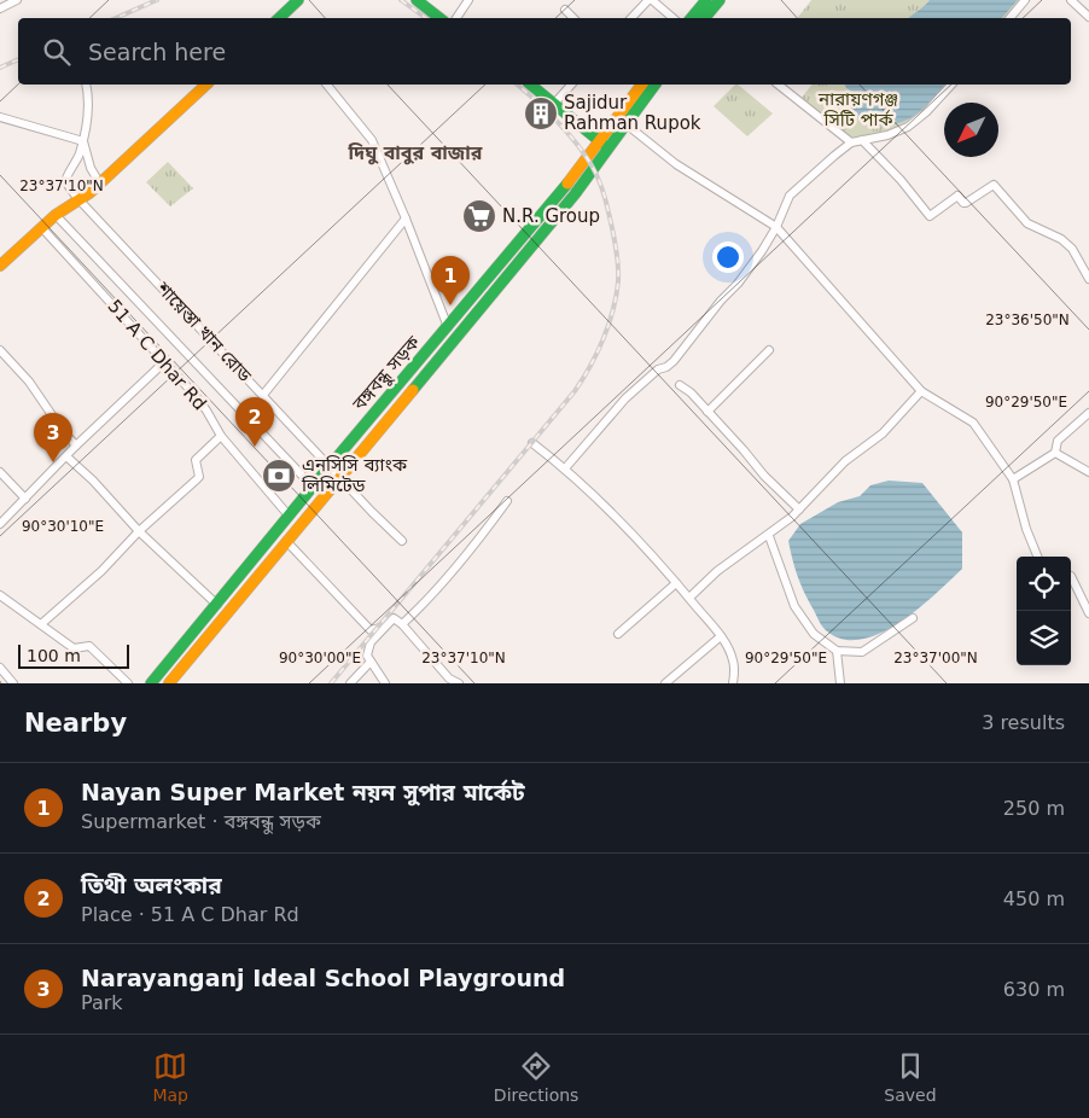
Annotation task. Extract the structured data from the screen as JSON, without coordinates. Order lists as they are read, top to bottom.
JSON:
{
  "streets": {
    "main road": ["বঙ্গবন্ধু সড়ক"],
    "street": ["শায়েস্তা খান রোড", "51 A C Dhar Rd"]
  },
  "crossings": [
    ["শায়েস্তা খান রোড", "বঙ্গবন্ধু সড়ক"],
    ["51 A C Dhar Rd", "বঙ্গবন্ধু সড়ক"]
  ],
  "districts": ["দিঘু বাবুর বাজার"],
  "parks": ["নারায়ণগঞ্জ সিটি পার্ক"],
  "places": {
    "building": ["Sajidur Rahman Rupok"],
    "supermarket": ["N.R. Group"],
    "bank": ["এনসিসি ব্যাংক লিমিটেড"]
  },
  "scale_bar": "100 m",
  "north": "bottom left",
  "page": {
    "search": "Search here",
    "pins": ["1", "2", "3"],
    "scale": "100 m",
    "heading": ["Nearby", "3 results"],
    "list": [
      {
        "mark": "1",
        "name": "Nayan Super Market নয়ন সুপার মার্কেট",
        "note": "Supermarket · বঙ্গবন্ধু সড়ক",
        "value": "250 m"
      },
      {
        "mark": "2",
        "name": "তিথী অলংকার",
        "note": "Place · 51 A C Dhar Rd",
        "value": "450 m"
      },
      {
        "mark": "3",
        "name": "Narayanganj Ideal School Playground",
        "note": "Park",
        "value": "630 m"
      }
    ],
    "nav": ["Map", "Directions", "Saved"]
  },
  "coordinates": [
    "23°37'10\"N",
    "23°36'50\"N",
    "90°29'50\"E",
    "90°30'10\"E",
    "23°37'00\"N",
    "90°30'00\"E"
  ]
}
